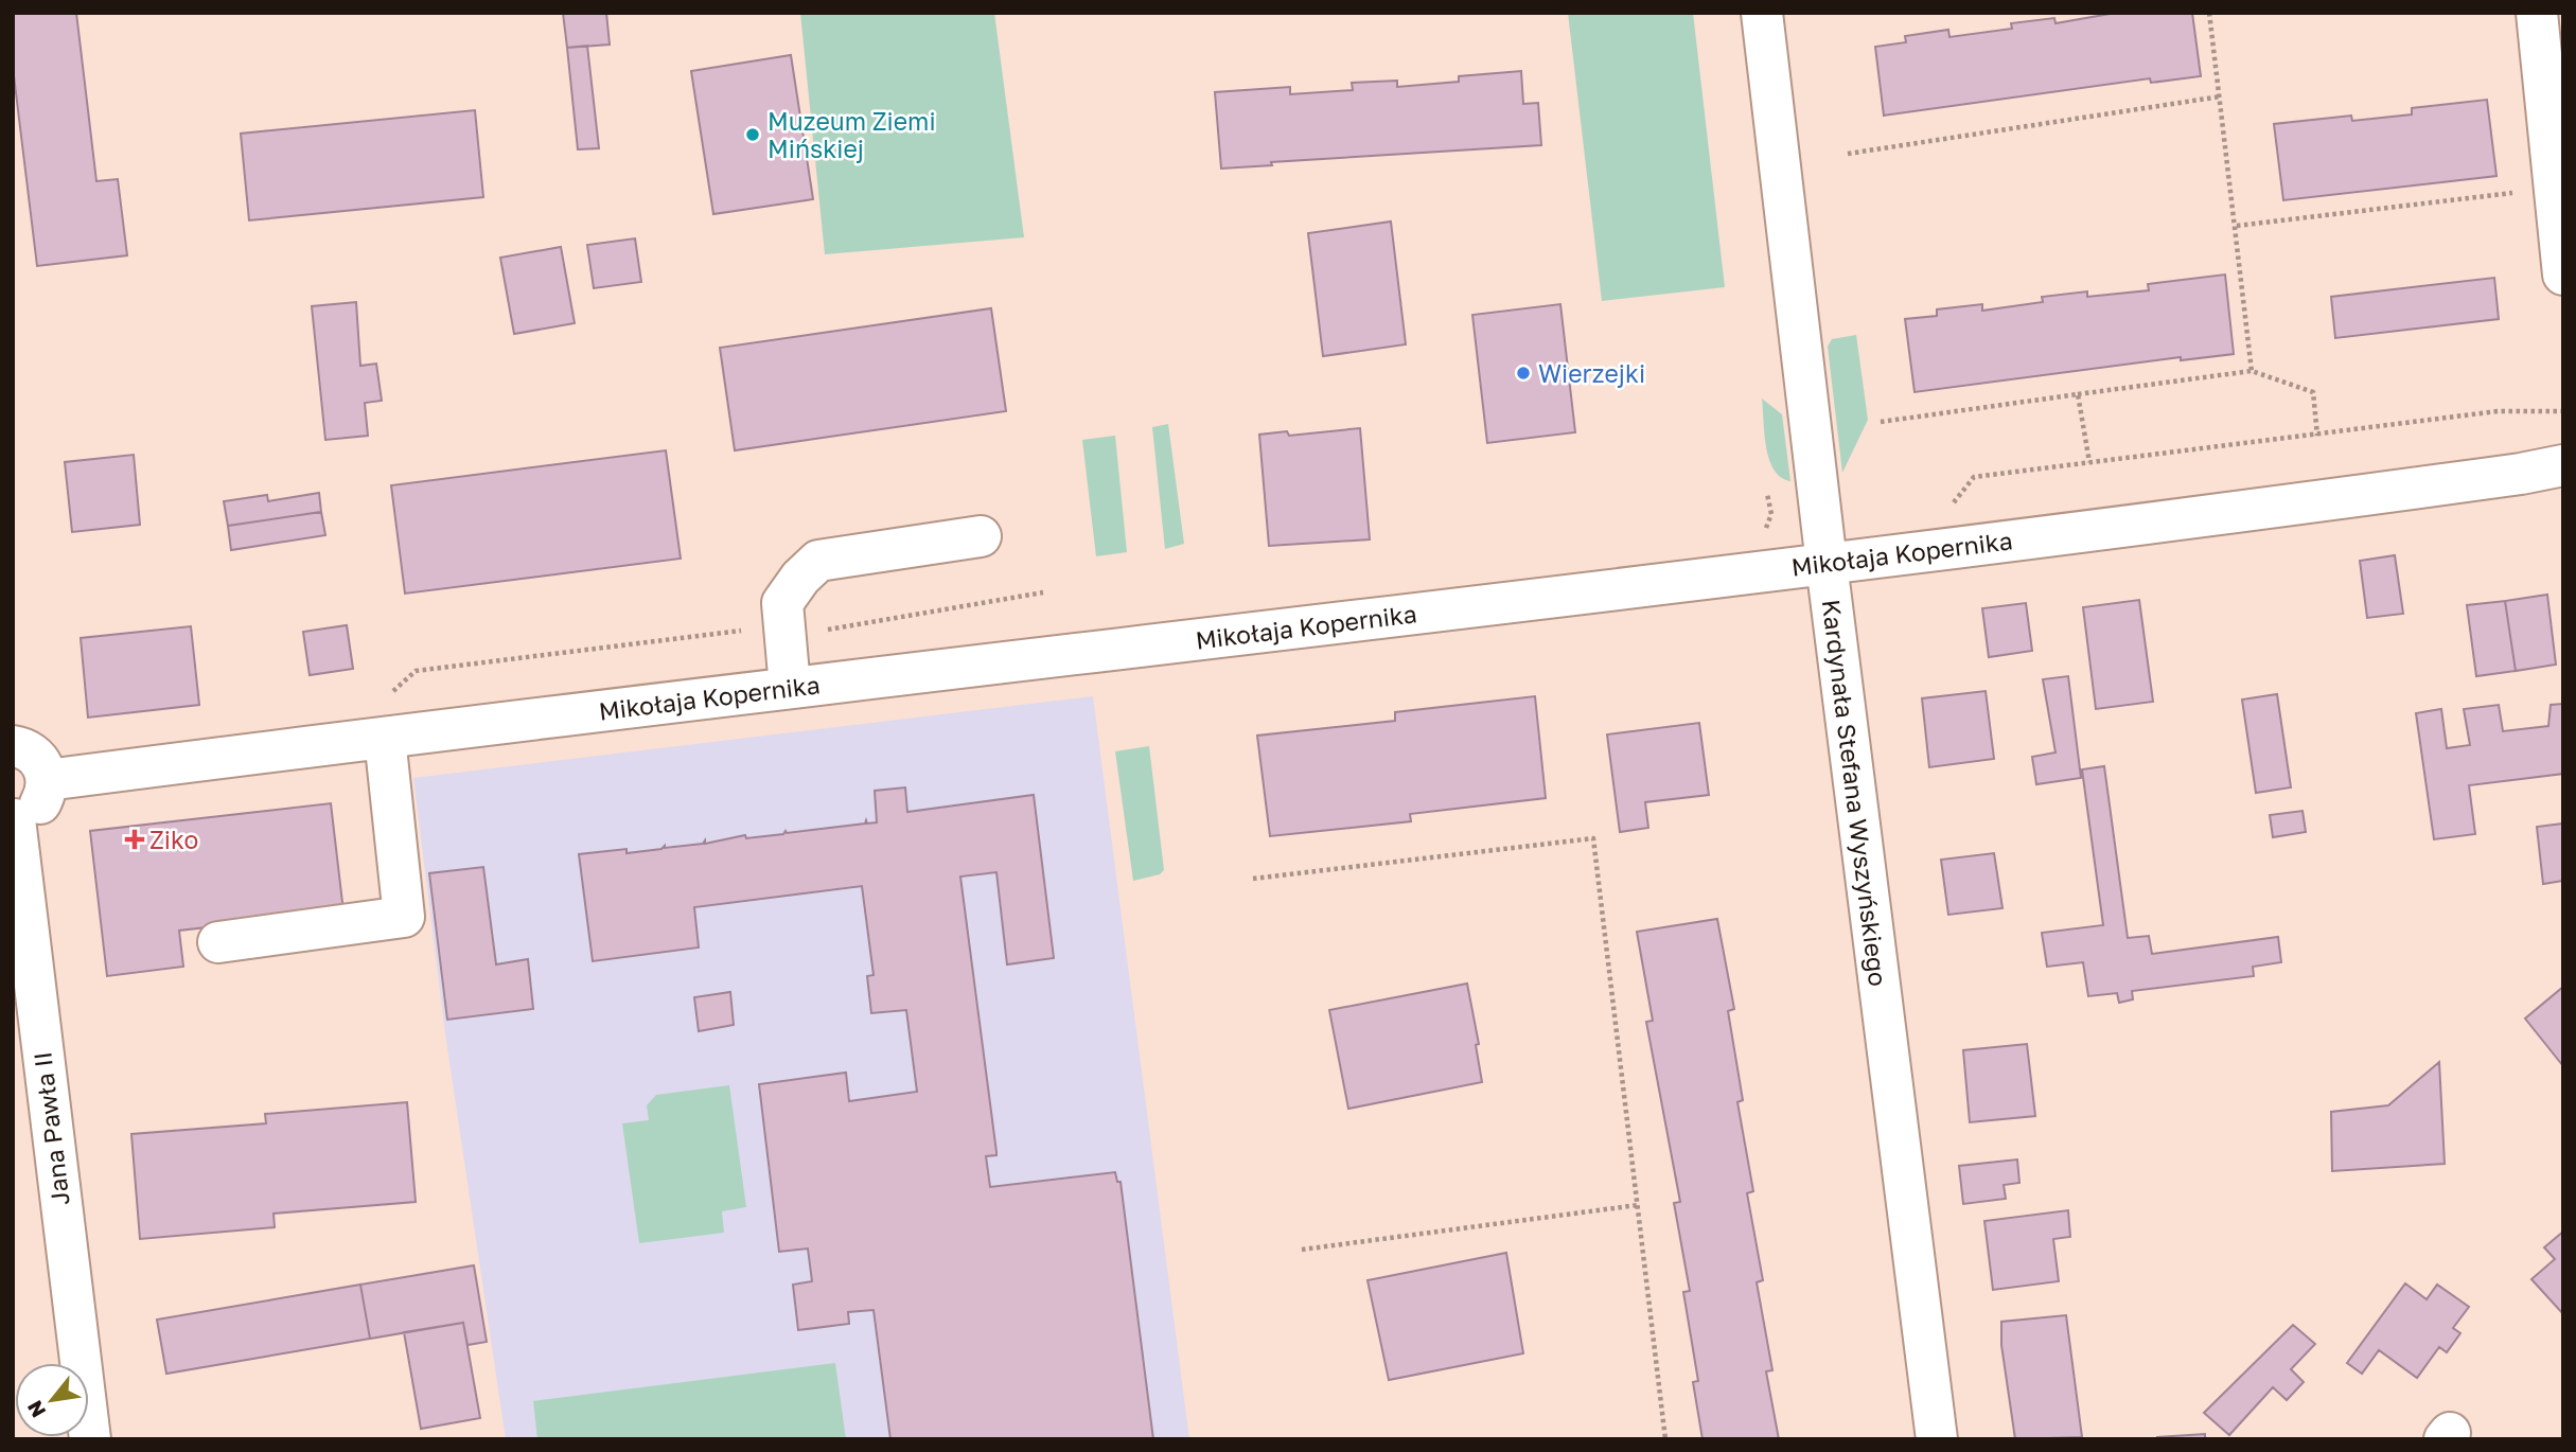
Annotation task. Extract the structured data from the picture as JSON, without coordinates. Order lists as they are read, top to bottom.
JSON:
{
  "streets": {
    "street": ["Mikołaja Kopernika", "Kardynała Stefana Wyszyńskiego", "Jana Pawła II"]
  },
  "crossings": [
    ["Mikołaja Kopernika", "Kardynała Stefana Wyszyńskiego"]
  ],
  "places": {
    "other": ["Muzeum Ziemi Mińskiej", "Wierzejki"],
    "health": ["Ziko"]
  },
  "north": "bottom left"
}
